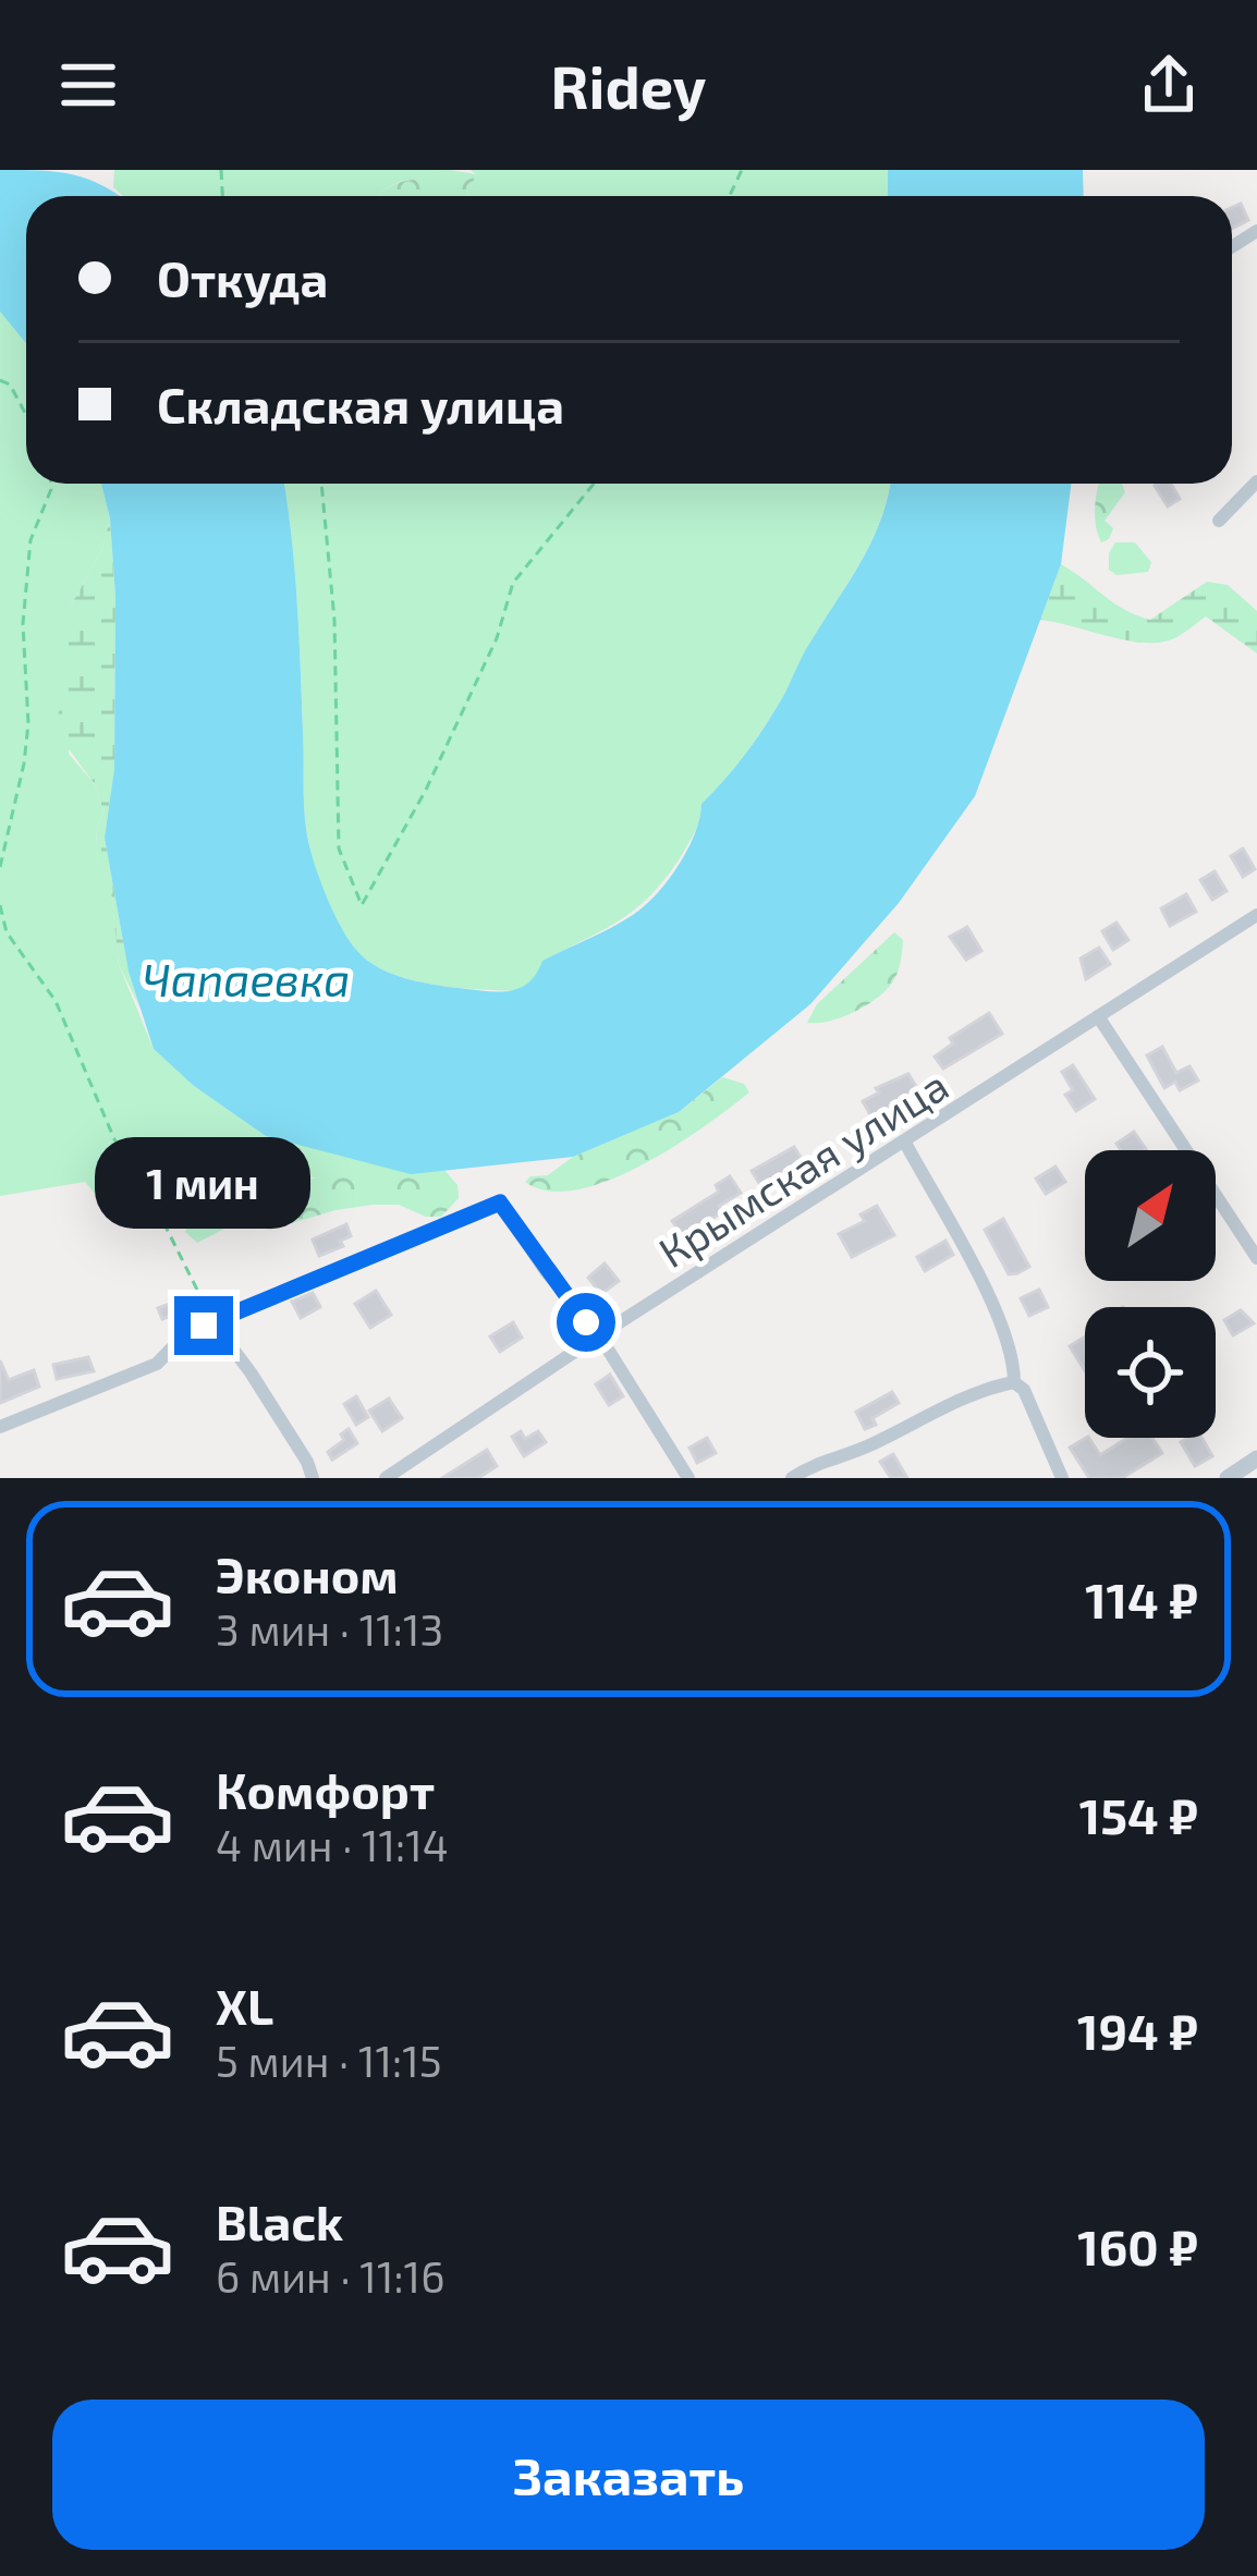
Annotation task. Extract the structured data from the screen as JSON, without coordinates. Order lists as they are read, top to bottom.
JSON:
{
  "streets": {
    "street": ["Крымская улица"]
  },
  "water": ["Чапаевка"],
  "north": "top right",
  "page": {
    "header": "Ridey",
    "banner": ["Откуда", "Складская улица"],
    "bubble": "1 мин",
    "list": [
      {
        "name": "Эконом",
        "note": "3 мин · 11:13",
        "value": "114 ₽"
      },
      {
        "name": "Комфорт",
        "note": "4 мин · 11:14",
        "value": "154 ₽"
      },
      {
        "name": "XL",
        "note": "5 мин · 11:15",
        "value": "194 ₽"
      },
      {
        "name": "Black",
        "note": "6 мин · 11:16",
        "value": "160 ₽"
      }
    ],
    "buttons": "Заказать"
  }
}
